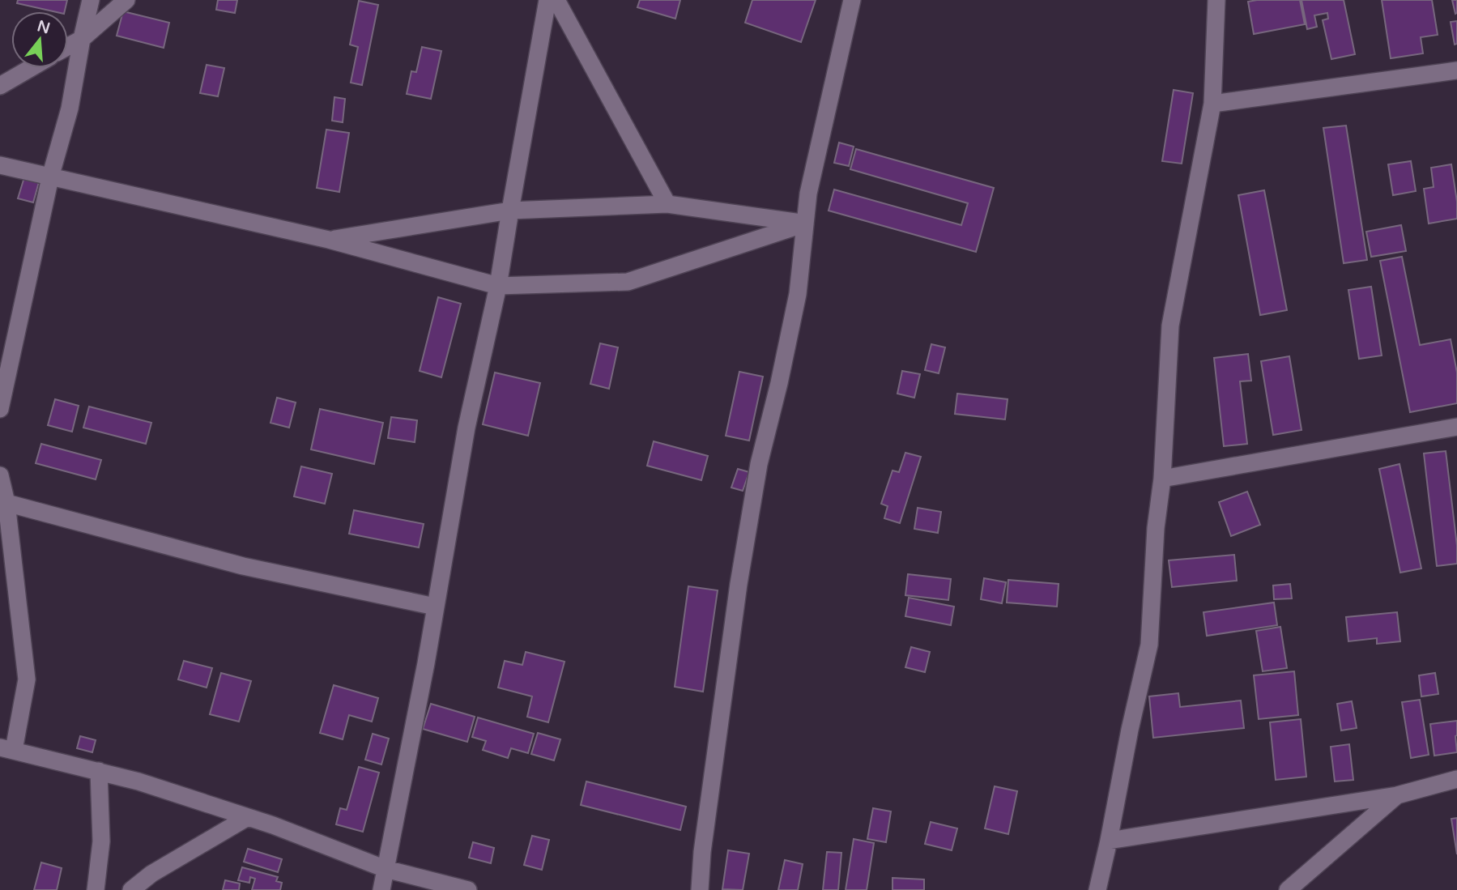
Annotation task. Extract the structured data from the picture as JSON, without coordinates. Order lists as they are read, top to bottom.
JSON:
{
  "north": "top"
}
